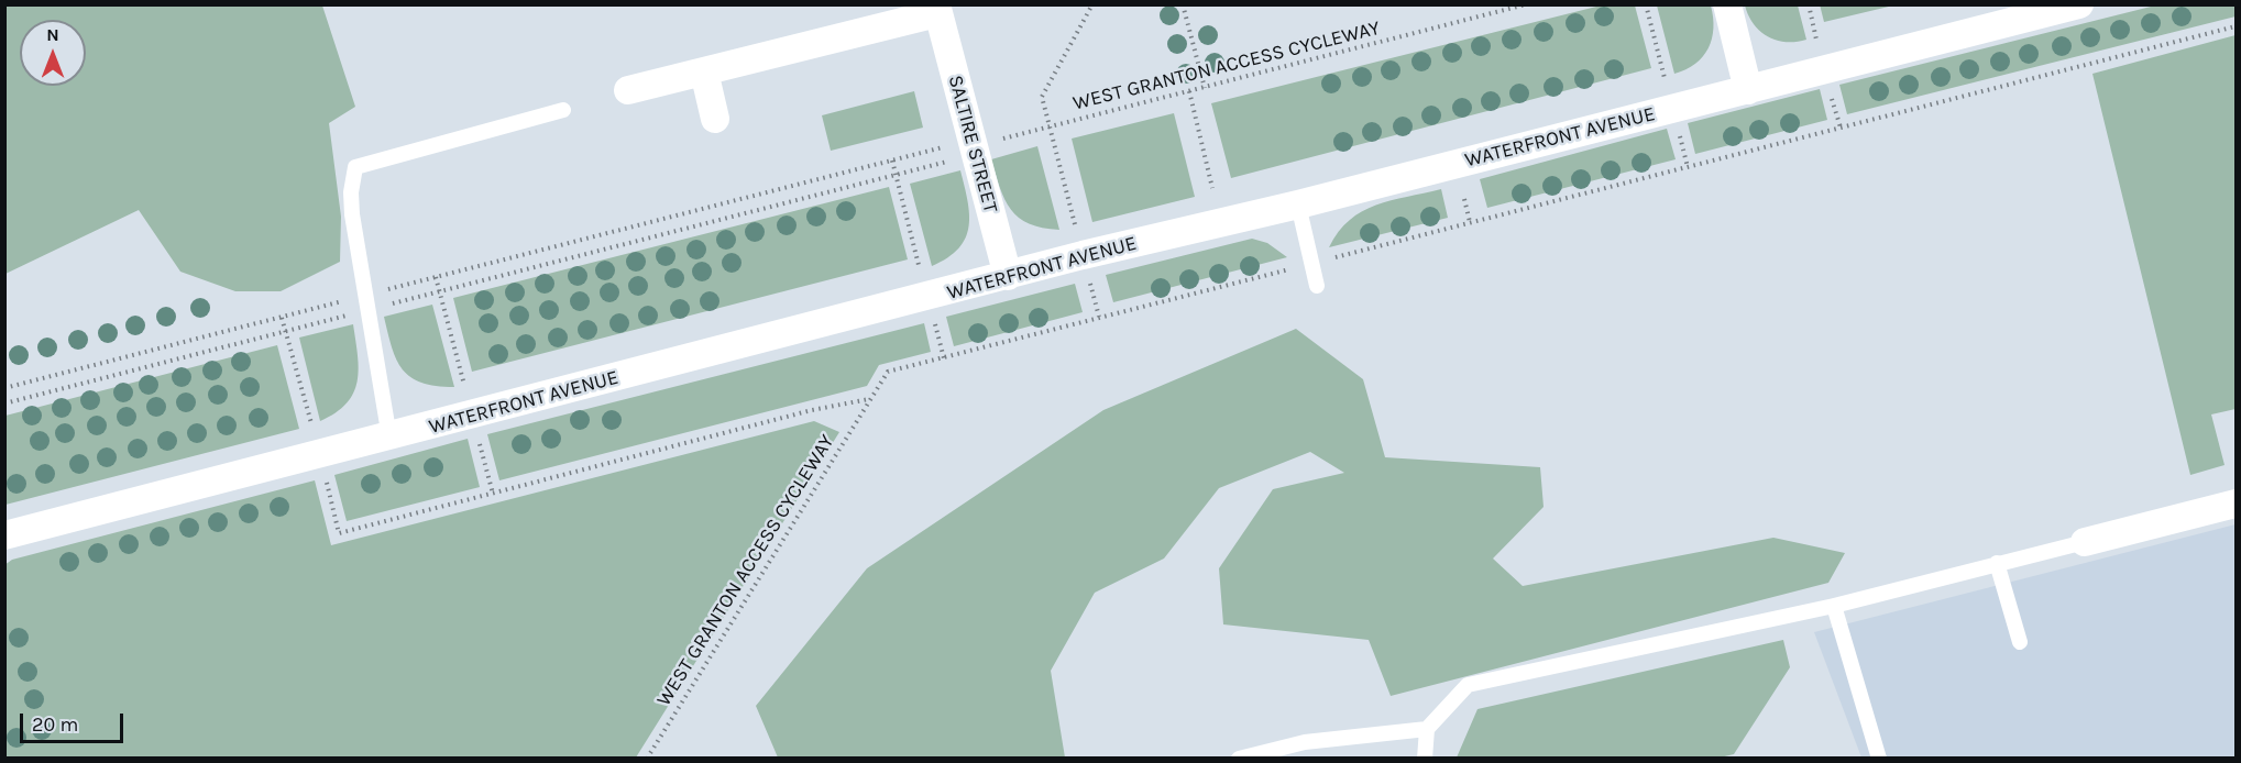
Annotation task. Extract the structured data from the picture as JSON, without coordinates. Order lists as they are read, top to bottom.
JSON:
{
  "streets": {
    "street": ["WATERFRONT AVENUE", "SALTIRE STREET"],
    "path": ["WEST GRANTON ACCESS CYCLEWAY"]
  },
  "crossings": [
    ["WEST GRANTON ACCESS CYCLEWAY", "SALTIRE STREET"],
    ["WATERFRONT AVENUE", "SALTIRE STREET"]
  ],
  "scale_bar": "20 m",
  "north": "top"
}
